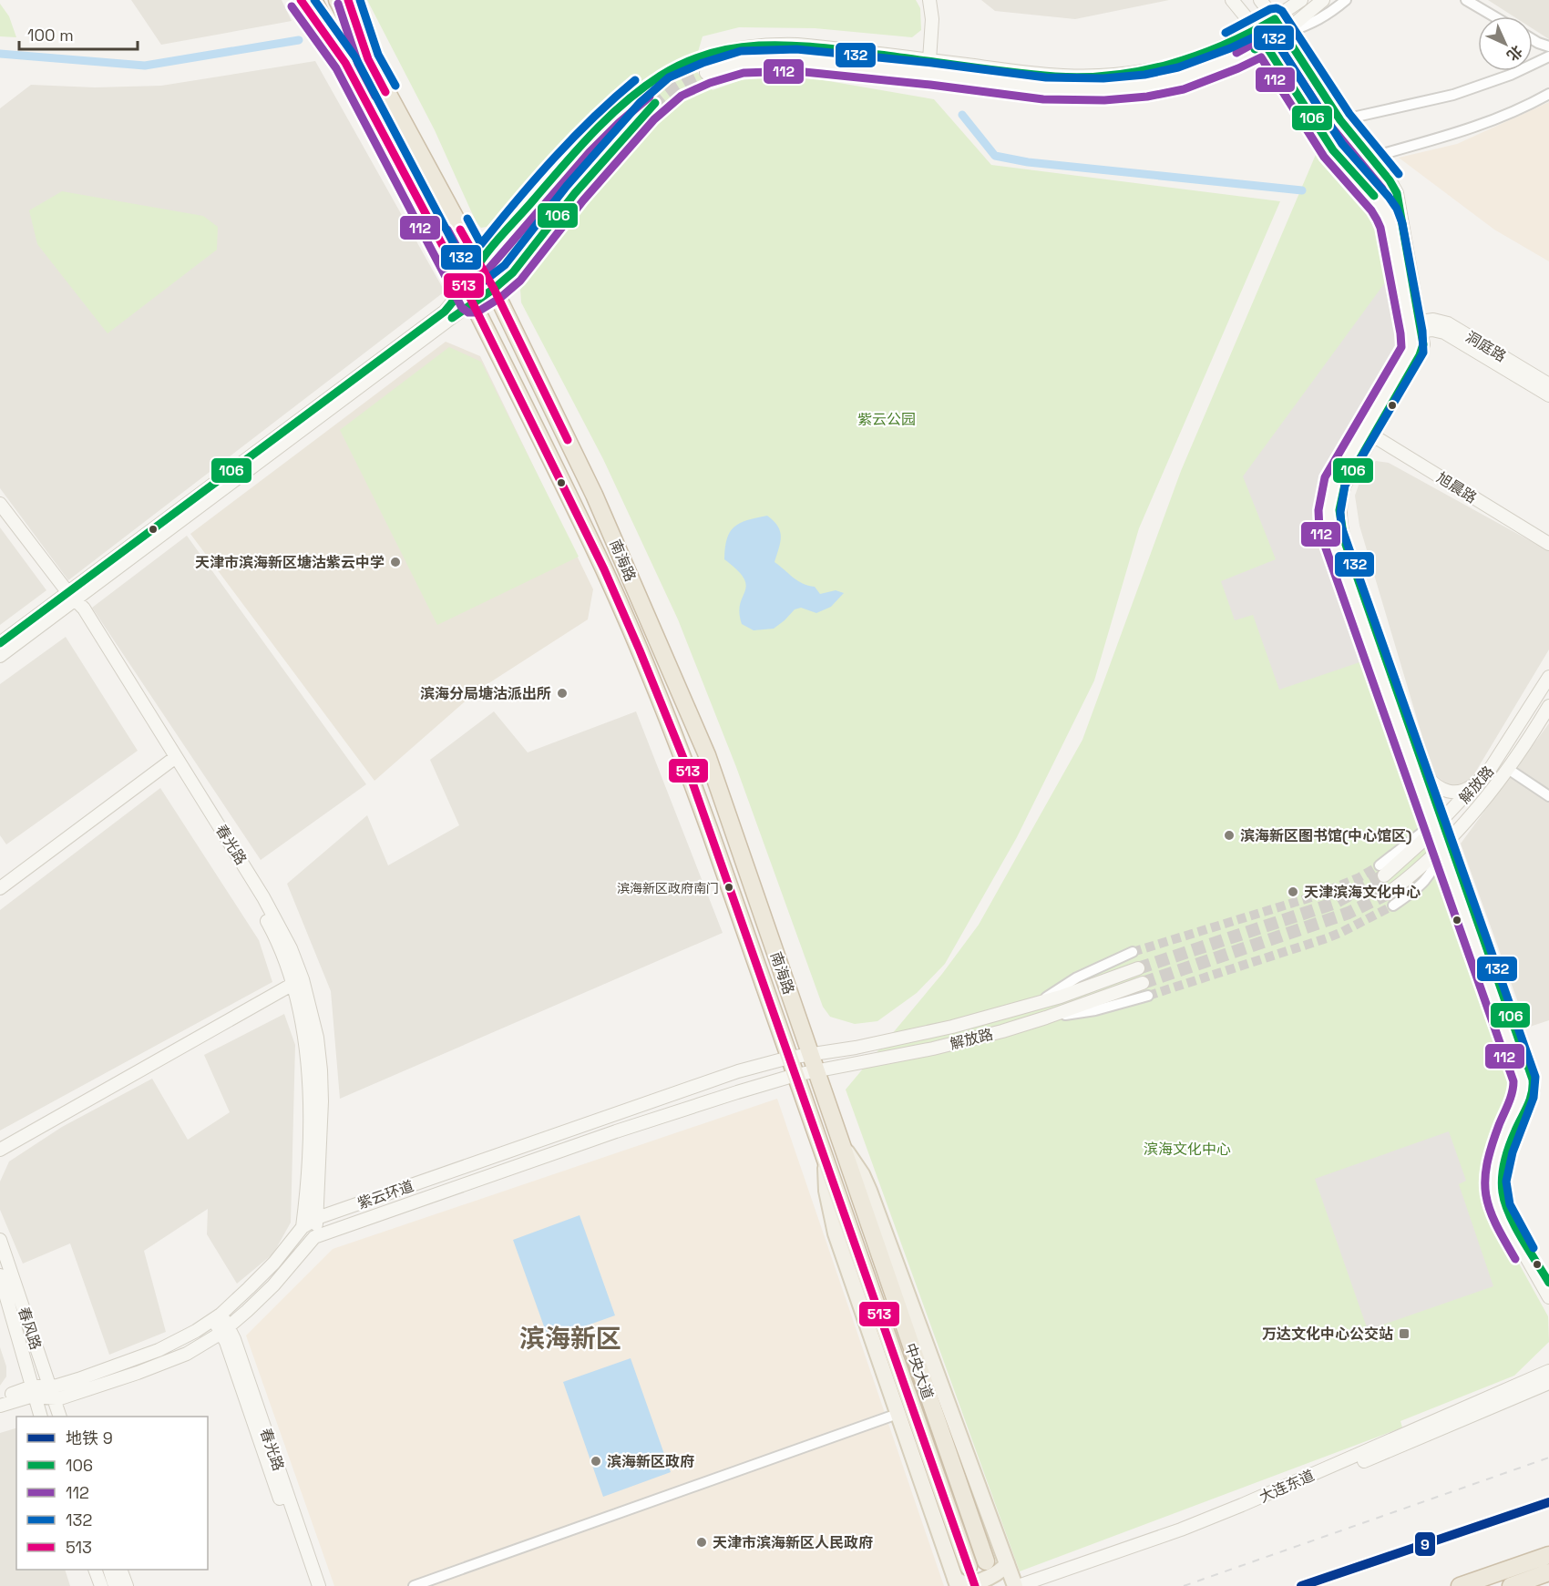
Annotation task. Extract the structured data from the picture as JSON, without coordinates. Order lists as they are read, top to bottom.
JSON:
{
  "streets": {
    "highway": ["南海路", "中央大道"],
    "street": [
      "洞庭路",
      "旭晨路",
      "解放路",
      "春光路",
      "紫云环道",
      "春风路",
      "大连东道"
    ]
  },
  "crossings": [
    ["南海路", "解放路"],
    ["南海路", "紫云环道"],
    ["南海路", "中央大道"],
    ["解放路", "紫云环道"],
    ["春光路", "紫云环道"],
    ["紫云环道", "春风路"]
  ],
  "districts": ["滨海新区"],
  "parks": ["紫云公园", "滨海文化中心"],
  "places": {
    "other": [
      "天津市滨海新区塘沽紫云中学",
      "滨海分局塘沽派出所",
      "滨海新区图书馆(中心馆区)",
      "滨海新区政府南门",
      "天津滨海文化中心",
      "滨海新区政府",
      "天津市滨海新区人民政府"
    ],
    "transit": ["万达文化中心公交站"]
  },
  "lines": [
    "transit line 132",
    "transit line 513",
    "transit line 112",
    "transit line 106",
    "metro line 9"
  ],
  "legend": [
    "地铁 9",
    "106",
    "112",
    "132",
    "513"
  ],
  "scale_bar": "100 m",
  "north": "bottom right"
}
